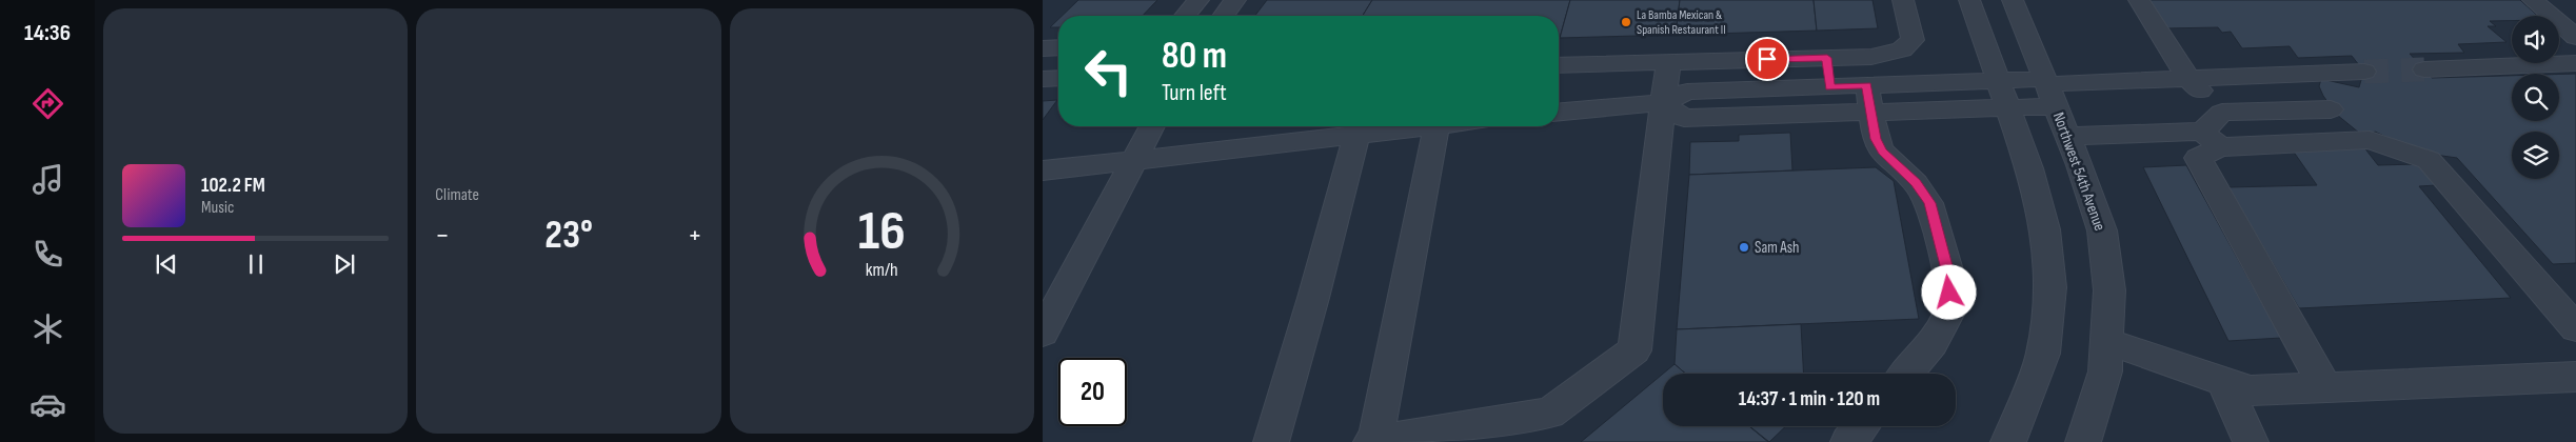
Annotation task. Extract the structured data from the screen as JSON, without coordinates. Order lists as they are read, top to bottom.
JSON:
{
  "streets": {
    "street": ["Northwest 54th Avenue"]
  },
  "places": ["La Bamba Mexican & Spanish Restaurant II", "Sam Ash"],
  "page": {
    "tabs": "14:36",
    "tile": "Climate",
    "turn": ["80 m", "Turn left"],
    "song": ["102.2 FM", "Music"],
    "heat": ["−", "23°", "+"],
    "limit": "20",
    "trip": "14:37 · 1 min · 120 m",
    "gauge": ["16", "km/h"]
  }
}
